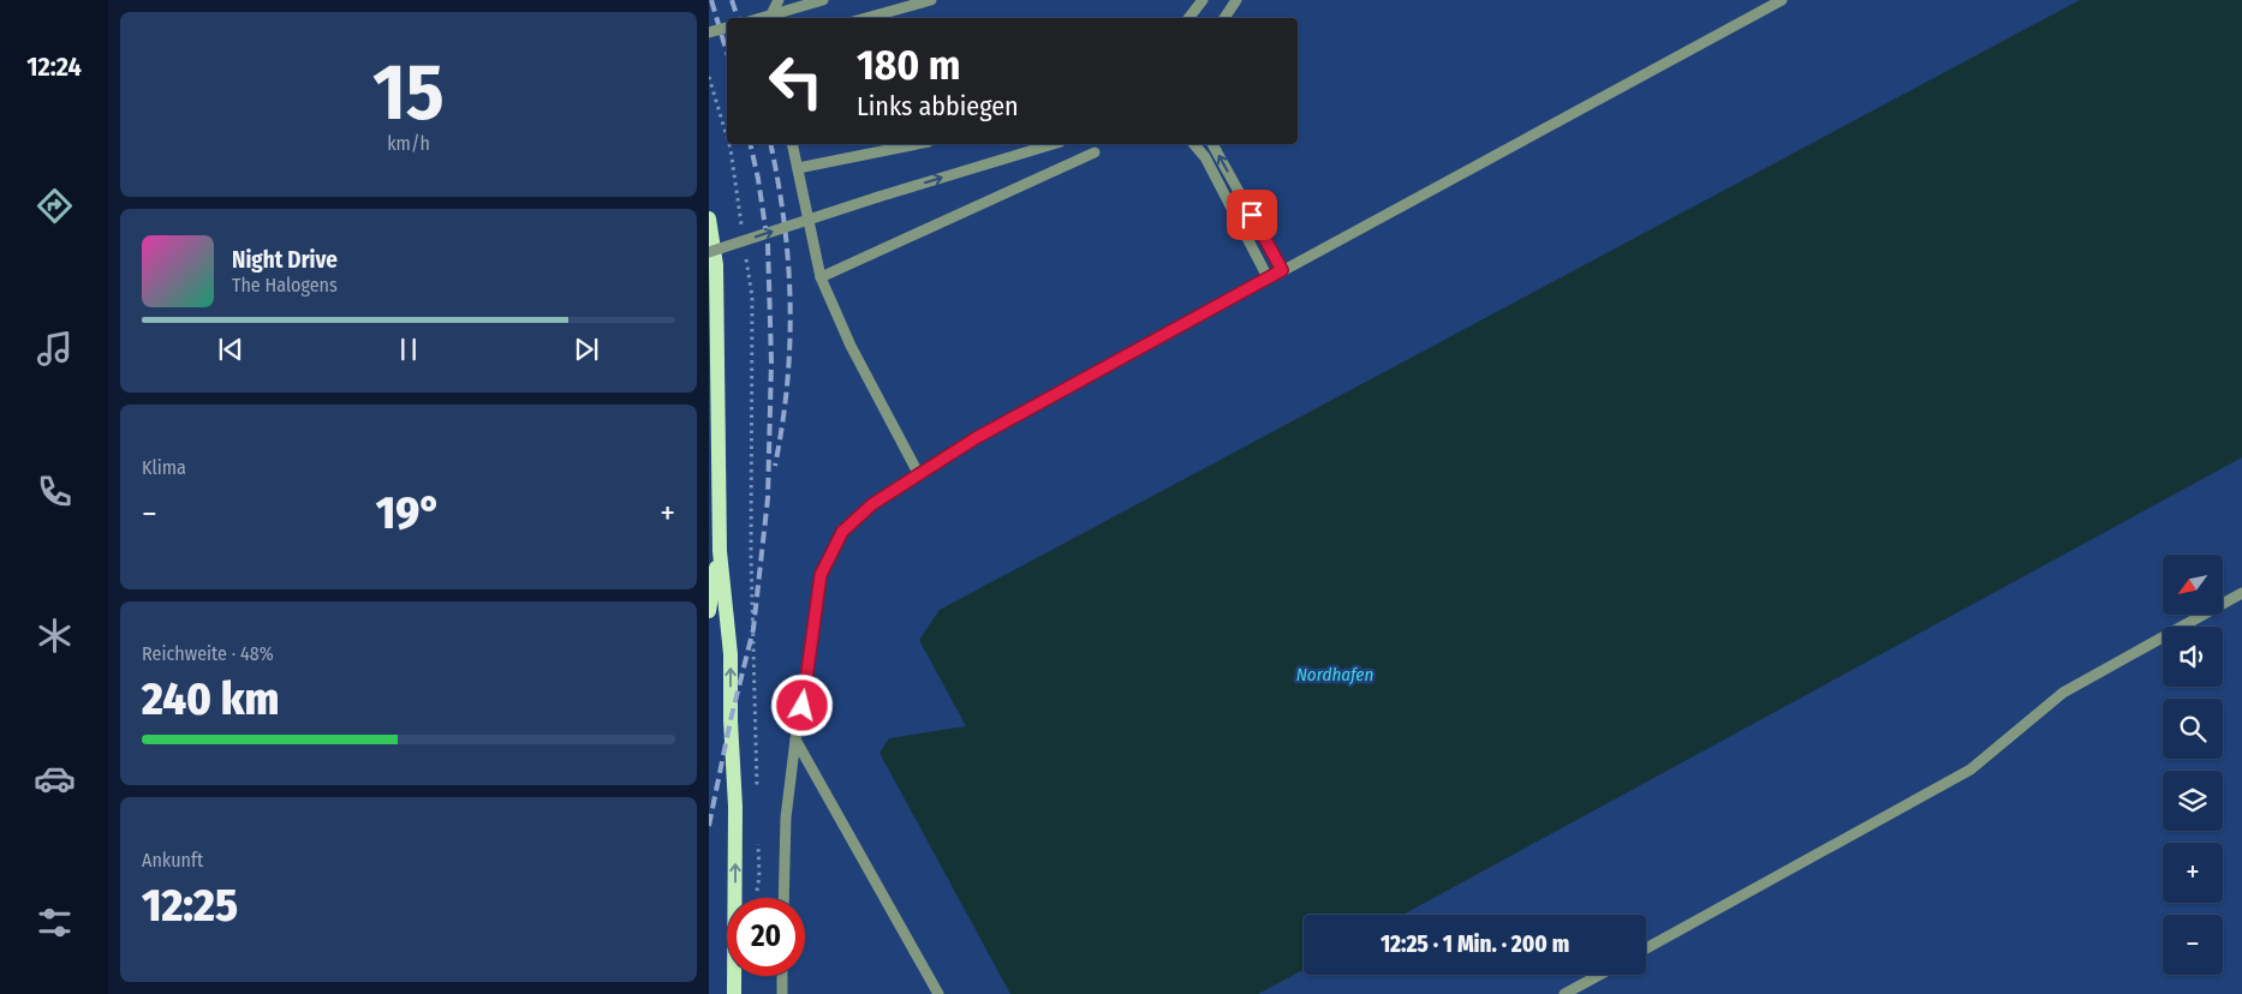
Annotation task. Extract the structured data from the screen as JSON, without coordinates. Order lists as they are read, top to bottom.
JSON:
{
  "water": ["Nordhafen"],
  "north": "bottom left",
  "page": {
    "tabs": "12:24",
    "tile": [
      ["15", "km/h"],
      "Klima",
      ["Reichweite · 48%", "240 km"],
      ["Ankunft", "12:25"]
    ],
    "turn": ["180 m", "Links abbiegen"],
    "song": ["Night Drive", "The Halogens"],
    "heat": ["−", "19°", "+"],
    "map_buttons": ["+", "−"],
    "limit": "20",
    "trip": "12:25 · 1 Min. · 200 m"
  }
}
